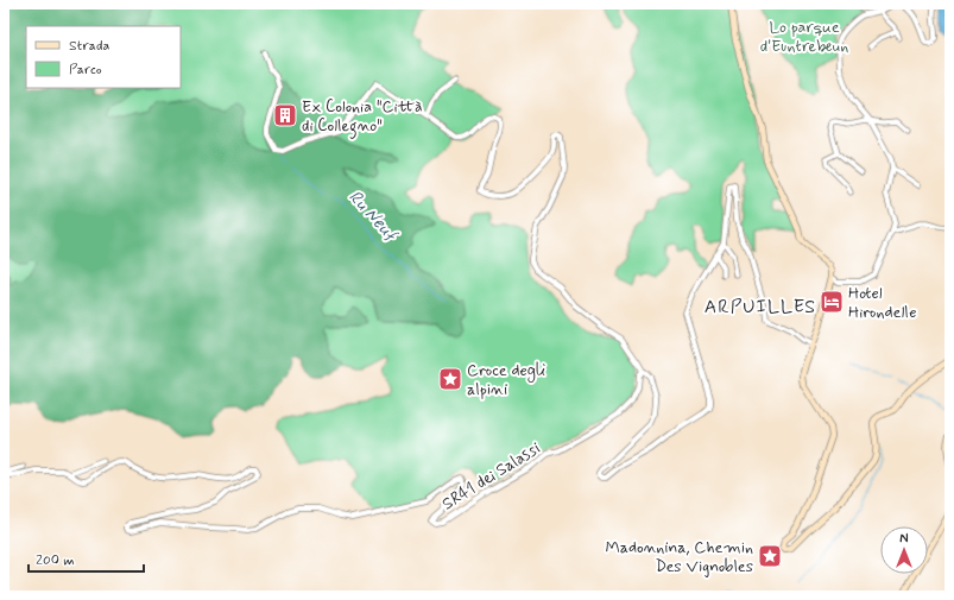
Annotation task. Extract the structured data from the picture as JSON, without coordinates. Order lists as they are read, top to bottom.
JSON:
{
  "streets": {
    "street": ["SR41 dei Salassi"]
  },
  "districts": ["ARPUILLES"],
  "water": ["Ru Neuf"],
  "parks": ["Lo parque d'Euntrebeun"],
  "places": {
    "building": ["Ex Colonia \"Città di Collegno\""],
    "hotel": ["Hotel Hirondelle"],
    "place": ["Croce degli alpini", "Madonnina, Chemin Des Vignobles"]
  },
  "legend": ["Strada", "Parco"],
  "scale_bar": "200 m",
  "north": "top"
}
